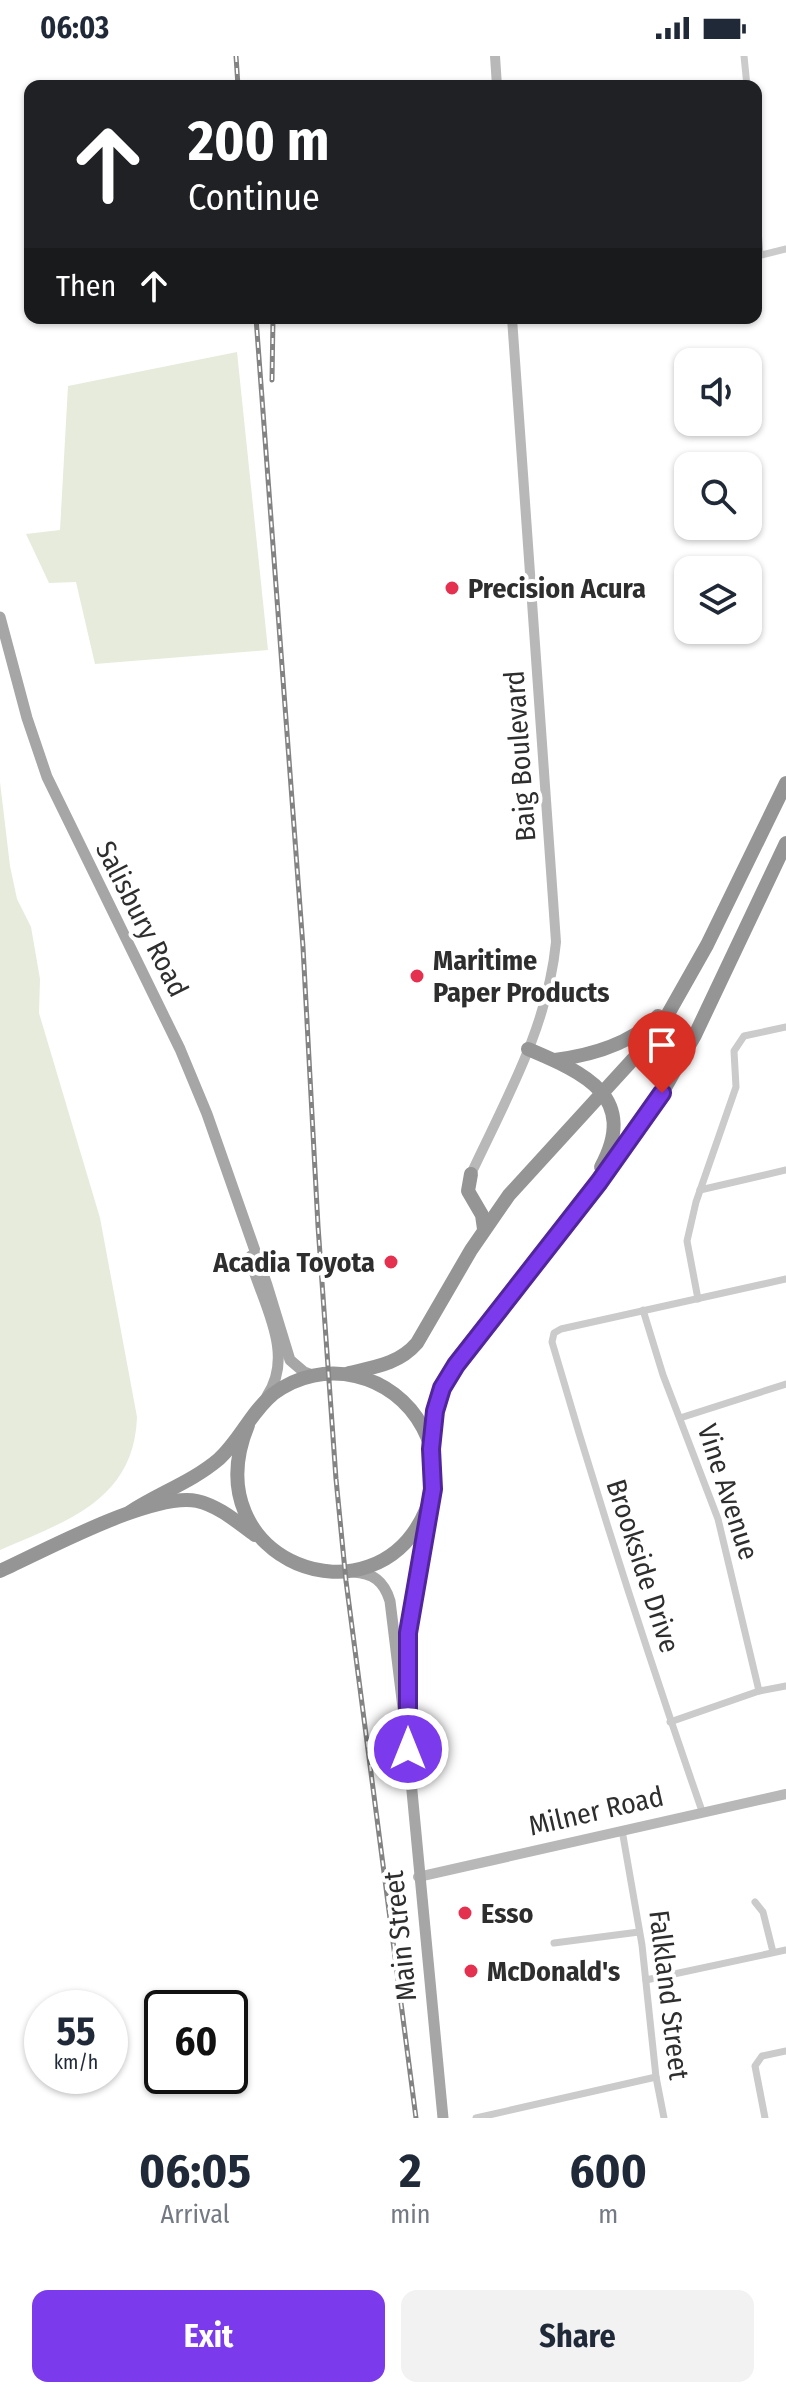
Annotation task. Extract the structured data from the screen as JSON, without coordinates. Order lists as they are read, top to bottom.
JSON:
{
  "streets": {
    "main road": ["Salisbury Road", "Main Street"],
    "street": [
      "Baig Boulevard",
      "Vine Avenue",
      "Brookside Drive",
      "Milner Road",
      "Falkland Street"
    ]
  },
  "crossings": [
    ["Salisbury Road", "Main Street"],
    ["Vine Avenue", "Brookside Drive"],
    ["Brookside Drive", "Milner Road"],
    ["Milner Road", "Main Street"],
    ["Milner Road", "Falkland Street"]
  ],
  "places": [
    "Precision Acura",
    "Maritime Paper Products",
    "Acadia Toyota",
    "Esso",
    "McDonald's"
  ],
  "page": {
    "status": "06:03",
    "turn": ["200 m", "Continue"],
    "then": "Then",
    "speed": "55 km/h",
    "limit": "60",
    "eta": [
      "06:05",
      "Arrival",
      "2",
      "min",
      "600",
      "m"
    ],
    "buttons": ["Exit", "Share"]
  }
}
